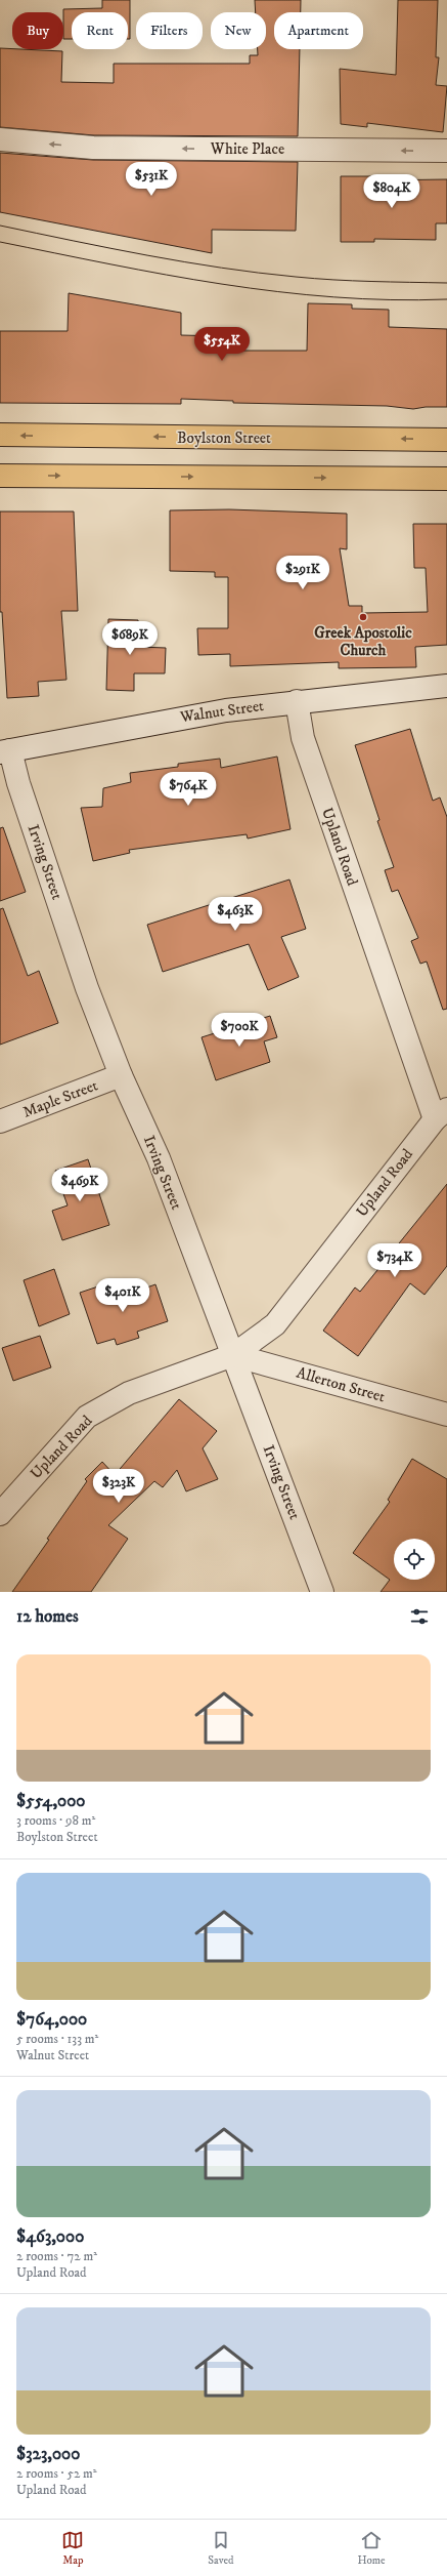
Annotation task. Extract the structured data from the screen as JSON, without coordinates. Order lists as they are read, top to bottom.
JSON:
{
  "streets": {
    "highway": ["Boylston Street"],
    "street": [
      "White Place",
      "Walnut Street",
      "Upland Road",
      "Irving Street",
      "Maple Street",
      "Allerton Street"
    ]
  },
  "crossings": [
    ["Walnut Street", "Upland Road"],
    ["Walnut Street", "Irving Street"],
    ["Upland Road", "Irving Street"],
    ["Upland Road", "Allerton Street"],
    ["Irving Street", "Maple Street"],
    ["Irving Street", "Allerton Street"]
  ],
  "one_way": ["White Place"],
  "places": ["Greek Apostolic Church"],
  "page": {
    "chip": [
      "Buy",
      "Rent",
      "Filters",
      "New",
      "Apartment"
    ],
    "price": [
      "$531K",
      "$804K",
      "$554K",
      "$291K",
      "$689K",
      "$764K",
      "$463K",
      "$700K",
      "$469K",
      "$734K",
      "$401K",
      "$323K"
    ],
    "heading": "12 homes",
    "list": [
      {
        "name": "$554,000",
        "note": "3 rooms · 98 m² · Boylston Street"
      },
      {
        "name": "$764,000",
        "note": "5 rooms · 133 m² · Walnut Street"
      },
      {
        "name": "$463,000",
        "note": "2 rooms · 72 m² · Upland Road"
      },
      {
        "name": "$323,000",
        "note": "2 rooms · 52 m² · Upland Road"
      }
    ],
    "tabs": ["Map", "Saved", "Home"]
  }
}
